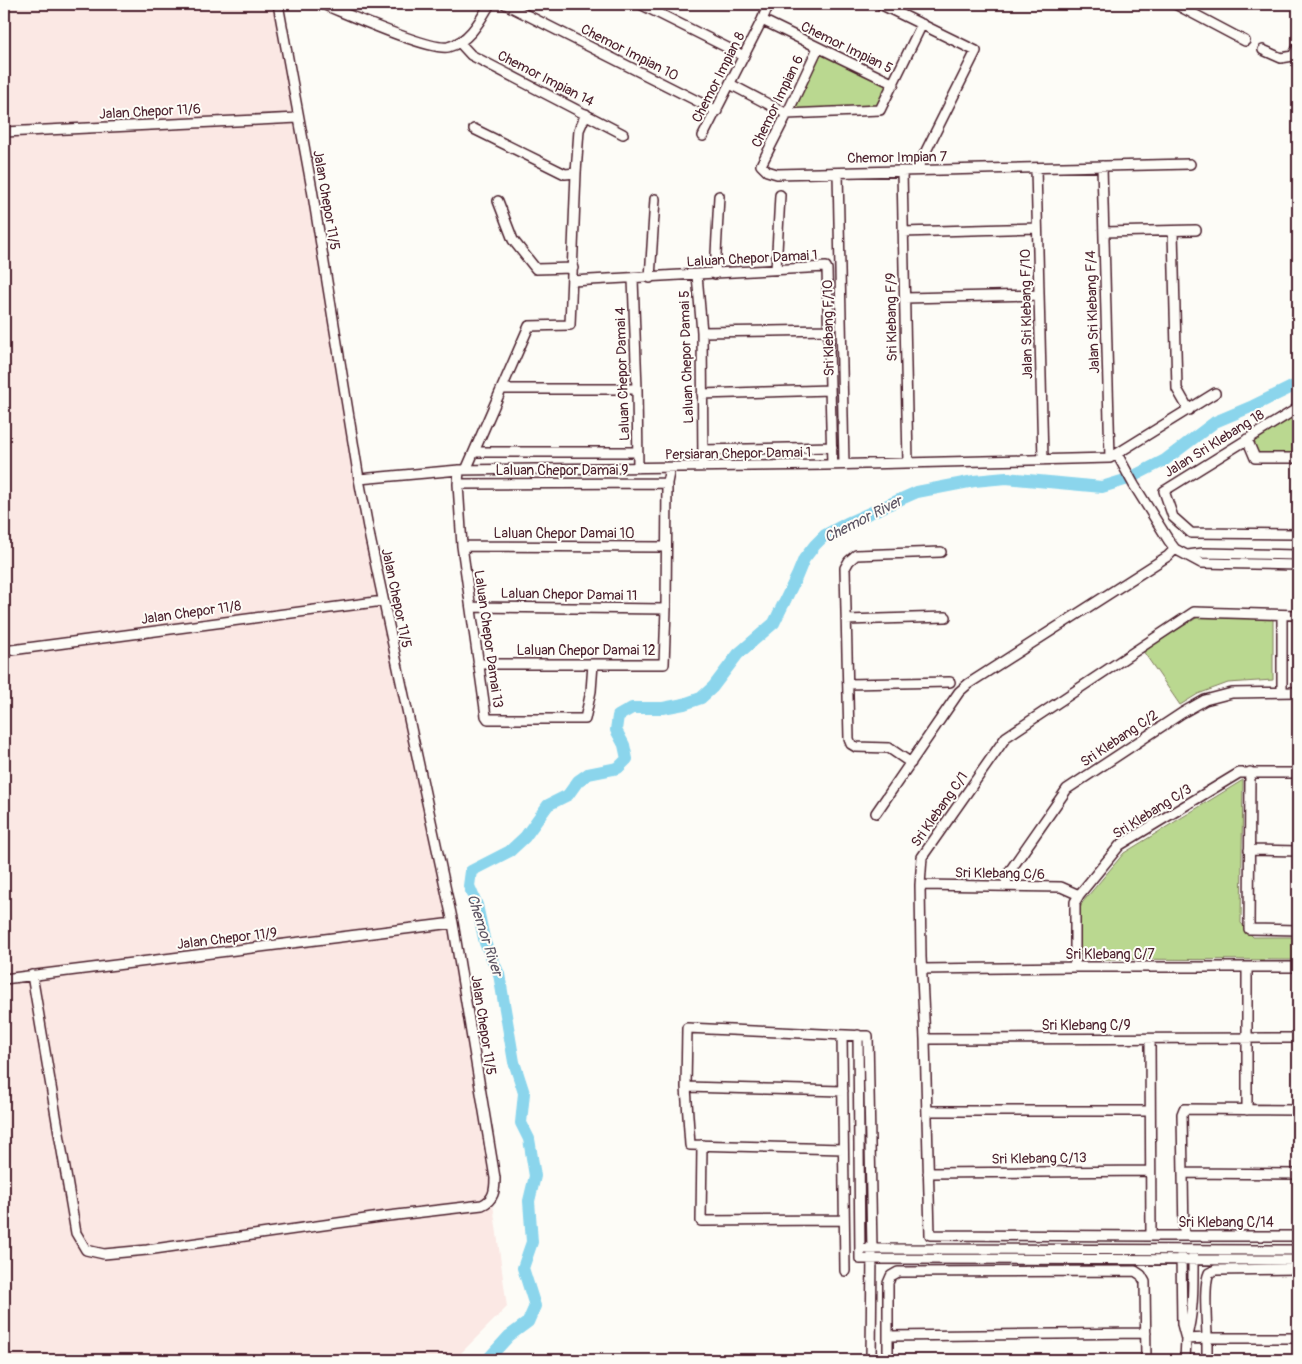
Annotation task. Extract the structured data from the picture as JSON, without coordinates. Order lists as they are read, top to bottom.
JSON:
{
  "streets": {
    "street": [
      "Chemor Impian 5",
      "Chemor Impian 10",
      "Chemor Impian 8",
      "Chemor Impian 14",
      "Chemor Impian 6",
      "Jalan Chepor 11/6",
      "Chemor Impian 7",
      "Jalan Chepor 11/5",
      "Laluan Chepor Damai 1",
      "Jalan Sri Klebang F/4",
      "Jalan Sri Klebang F/10",
      "Sri Klebang F/9",
      "Sri Klebang F/10",
      "Laluan Chepor Damai 5",
      "Laluan Chepor Damai 4",
      "Jalan Sri Klebang 18",
      "Persiaran Chepor Damai 1",
      "Laluan Chepor Damai 9",
      "Laluan Chepor Damai 10",
      "Laluan Chepor Damai 11",
      "Jalan Chepor 11/8",
      "Laluan Chepor Damai 13",
      "Laluan Chepor Damai 12",
      "Sri Klebang C/2",
      "Sri Klebang C/1",
      "Sri Klebang C/3",
      "Sri Klebang C/6",
      "Jalan Chepor 11/9",
      "Sri Klebang C/7",
      "Sri Klebang C/9",
      "Sri Klebang C/13",
      "Sri Klebang C/14"
    ]
  },
  "crossings": [
    ["Chemor Impian 5", "Chemor Impian 8"],
    ["Chemor Impian 5", "Chemor Impian 6"],
    ["Chemor Impian 10", "Chemor Impian 8"],
    ["Chemor Impian 6", "Chemor Impian 7"],
    ["Jalan Chepor 11/6", "Jalan Chepor 11/5"],
    ["Chemor Impian 7", "Jalan Sri Klebang F/4"],
    ["Chemor Impian 7", "Jalan Sri Klebang F/10"],
    ["Chemor Impian 7", "Sri Klebang F/9"],
    ["Chemor Impian 7", "Sri Klebang F/10"],
    ["Jalan Chepor 11/5", "Persiaran Chepor Damai 1"],
    ["Jalan Chepor 11/5", "Jalan Chepor 11/8"],
    ["Jalan Chepor 11/5", "Jalan Chepor 11/9"],
    ["Laluan Chepor Damai 1", "Laluan Chepor Damai 5"],
    ["Laluan Chepor Damai 1", "Laluan Chepor Damai 4"],
    ["Laluan Chepor Damai 1", "Persiaran Chepor Damai 1"],
    ["Jalan Sri Klebang F/4", "Persiaran Chepor Damai 1"],
    ["Jalan Sri Klebang F/10", "Persiaran Chepor Damai 1"],
    ["Sri Klebang F/9", "Persiaran Chepor Damai 1"],
    ["Sri Klebang F/10", "Persiaran Chepor Damai 1"],
    ["Laluan Chepor Damai 5", "Persiaran Chepor Damai 1"],
    ["Laluan Chepor Damai 4", "Persiaran Chepor Damai 1"],
    ["Persiaran Chepor Damai 1", "Laluan Chepor Damai 13"],
    ["Laluan Chepor Damai 9", "Laluan Chepor Damai 13"],
    ["Laluan Chepor Damai 10", "Laluan Chepor Damai 13"],
    ["Laluan Chepor Damai 11", "Laluan Chepor Damai 13"],
    ["Laluan Chepor Damai 11", "Laluan Chepor Damai 12"],
    ["Laluan Chepor Damai 13", "Laluan Chepor Damai 12"],
    ["Sri Klebang C/2", "Sri Klebang C/6"],
    ["Sri Klebang C/1", "Sri Klebang C/6"],
    ["Sri Klebang C/1", "Sri Klebang C/7"],
    ["Sri Klebang C/1", "Sri Klebang C/9"],
    ["Sri Klebang C/1", "Sri Klebang C/13"],
    ["Sri Klebang C/3", "Sri Klebang C/6"]
  ],
  "water": ["Chemor River"]
}
